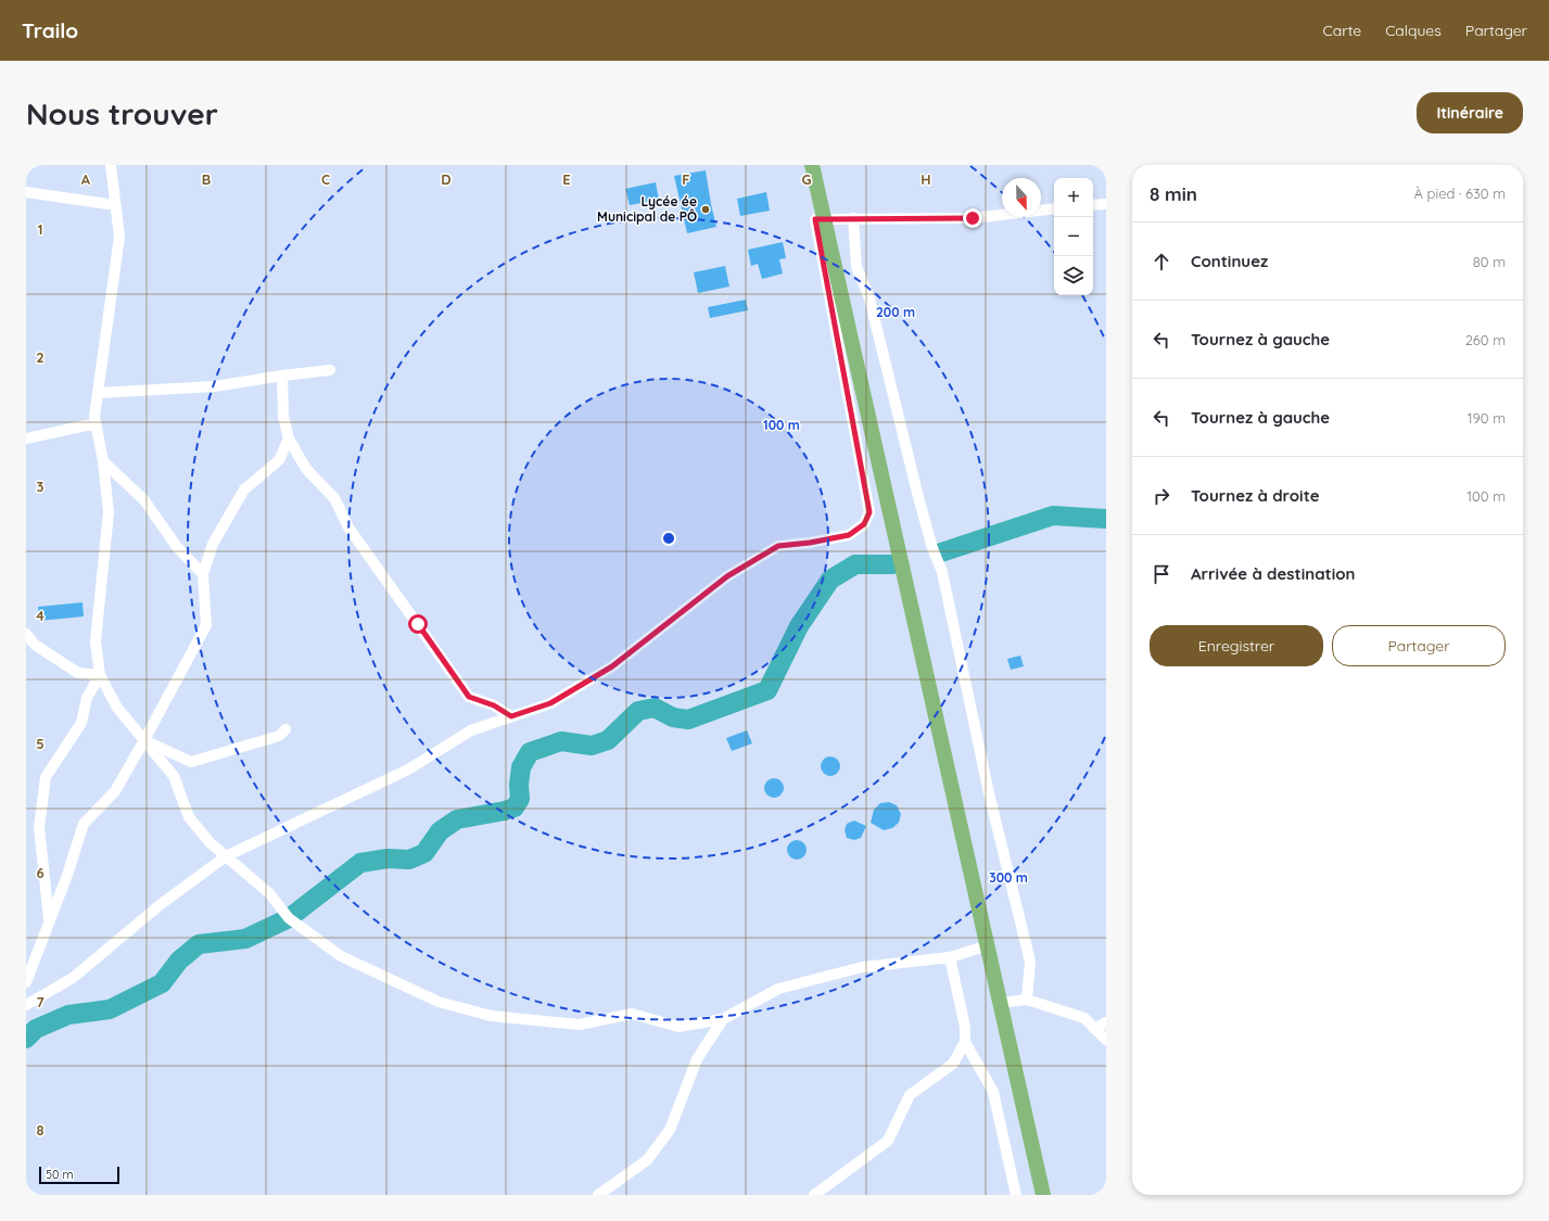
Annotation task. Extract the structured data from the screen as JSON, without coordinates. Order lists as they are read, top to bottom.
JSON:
{
  "places": ["Lycée ée Municipal de PÔ"],
  "scale_bar": "50 m",
  "north": "bottom",
  "page": {
    "header": "Trailo",
    "nav": ["Carte", "Calques", "Partager"],
    "buttons": [
      "Itinéraire",
      ["Enregistrer", "Partager"]
    ],
    "title": "Nous trouver",
    "heading": ["8 min", "À pied · 630 m"],
    "map_buttons": ["+", "−"],
    "list": [
      ["Continuez", "80 m"],
      ["Tournez à gauche", "260 m"],
      ["Tournez à gauche", "190 m"],
      ["Tournez à droite", "100 m"],
      "Arrivée à destination"
    ],
    "scale": "50 m"
  },
  "grid": {
    "columns": [
      "A",
      "B",
      "C",
      "D",
      "E",
      "F",
      "G",
      "H"
    ],
    "rows": [
      "1",
      "2",
      "3",
      "4",
      "5",
      "6",
      "7",
      "8"
    ]
  },
  "rings": ["200 m", "100 m", "300 m"]
}
